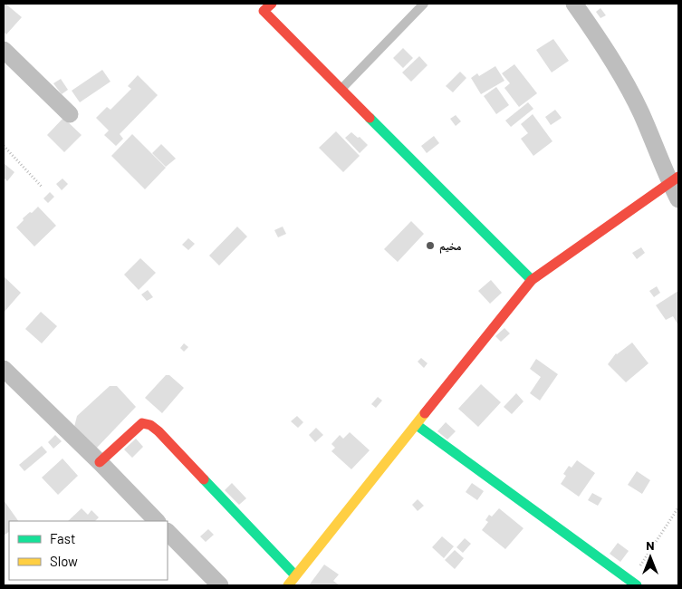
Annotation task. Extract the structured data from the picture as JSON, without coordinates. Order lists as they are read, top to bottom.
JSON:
{
  "places": ["مخيم"],
  "legend": ["Fast", "Slow"],
  "north": "top"
}
